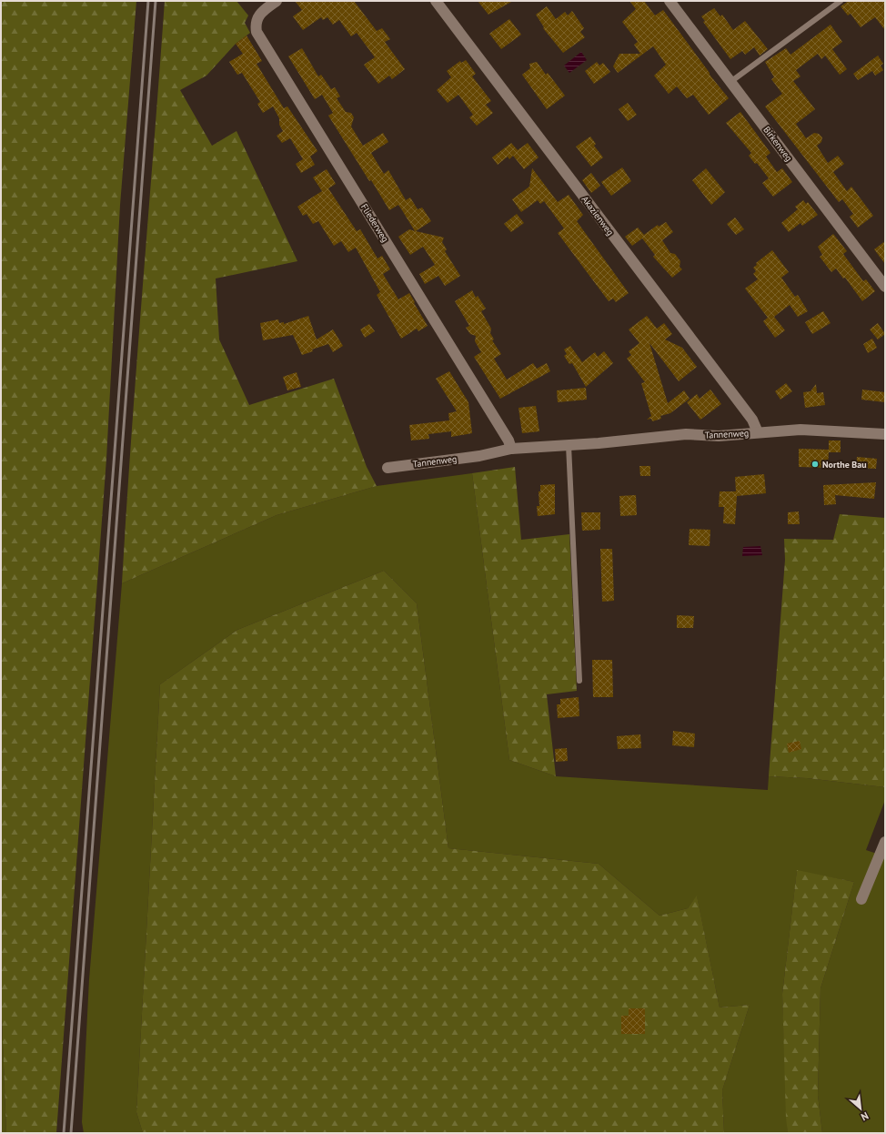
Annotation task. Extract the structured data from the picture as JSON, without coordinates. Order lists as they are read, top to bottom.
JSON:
{
  "streets": {
    "street": [
      "Birkenweg",
      "Akazienweg",
      "Fliederweg",
      "Tannenweg"
    ]
  },
  "crossings": [
    ["Akazienweg", "Tannenweg"],
    ["Fliederweg", "Tannenweg"]
  ],
  "places": ["Northe Bau"],
  "north": "bottom right"
}
